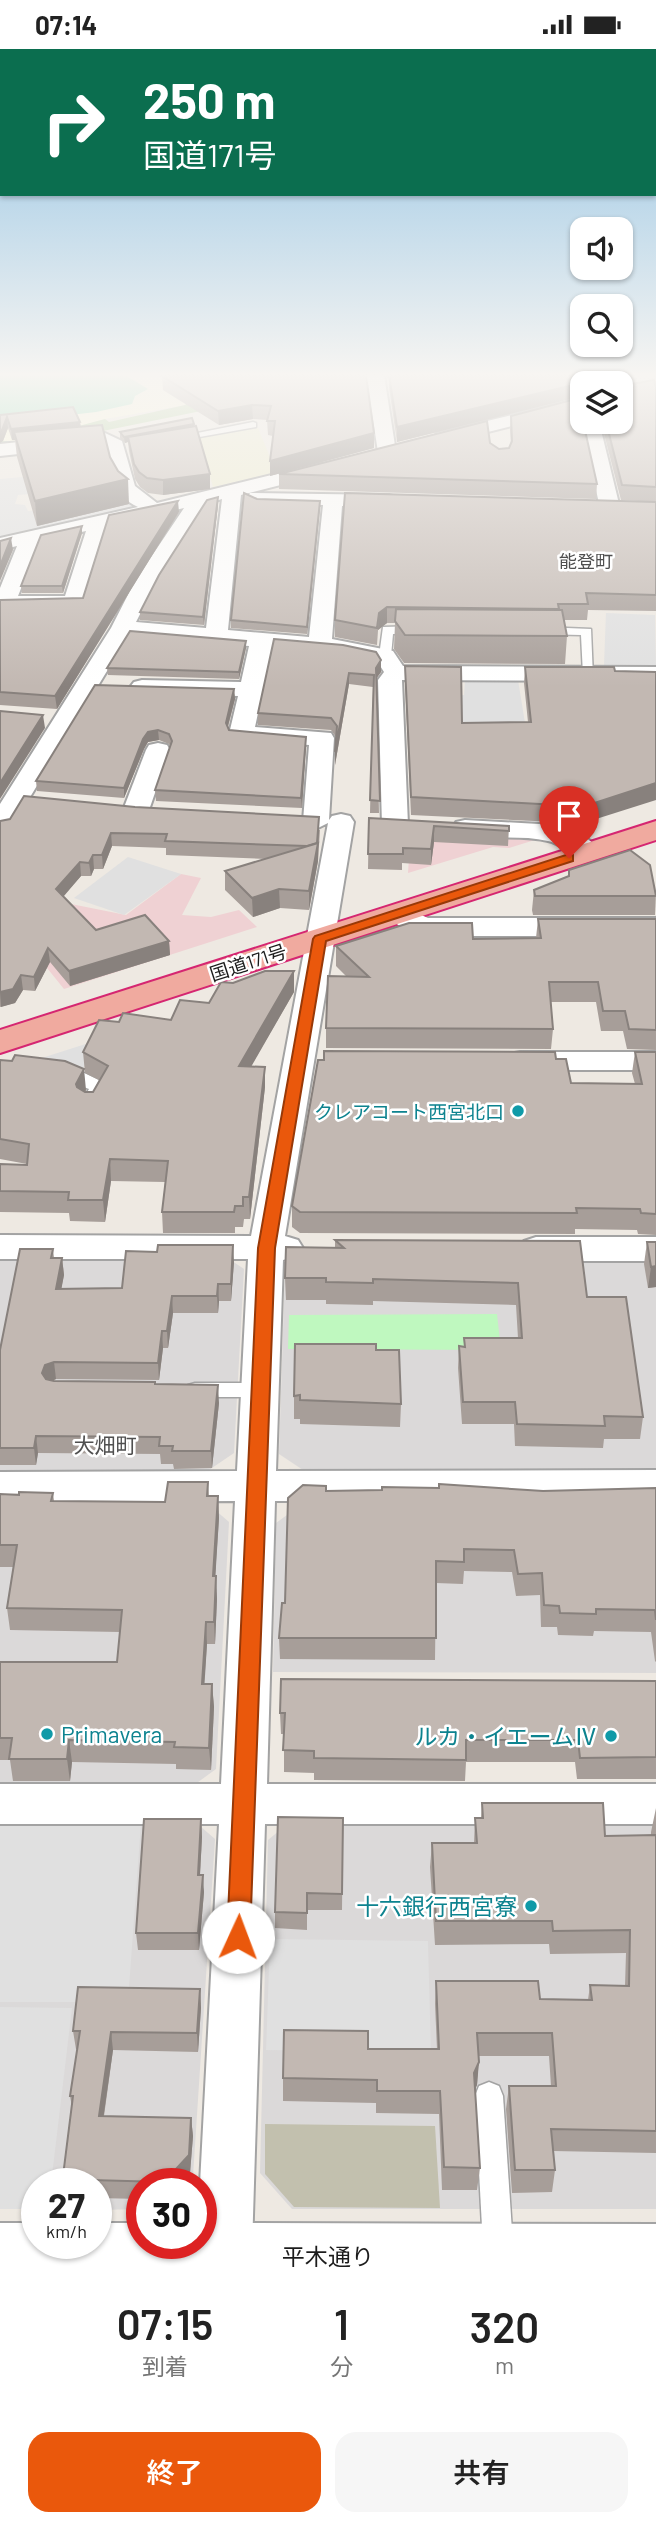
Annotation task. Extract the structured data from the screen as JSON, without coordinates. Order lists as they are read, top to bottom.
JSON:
{
  "streets": {
    "highway": ["国道171号"],
    "street": ["平木通り"]
  },
  "districts": ["能登町", "大畑町"],
  "places": [
    "クレアコート西宮北口",
    "Primavera",
    "ルカ・イエームⅣ",
    "十六銀行西宮寮"
  ],
  "page": {
    "status": "07:14",
    "turn": ["250 m", "国道171号"],
    "speed": "27 km/h",
    "limit": "30",
    "eta": [
      "07:15",
      "到着",
      "1",
      "分",
      "320",
      "m"
    ],
    "buttons": ["終了", "共有"]
  }
}
